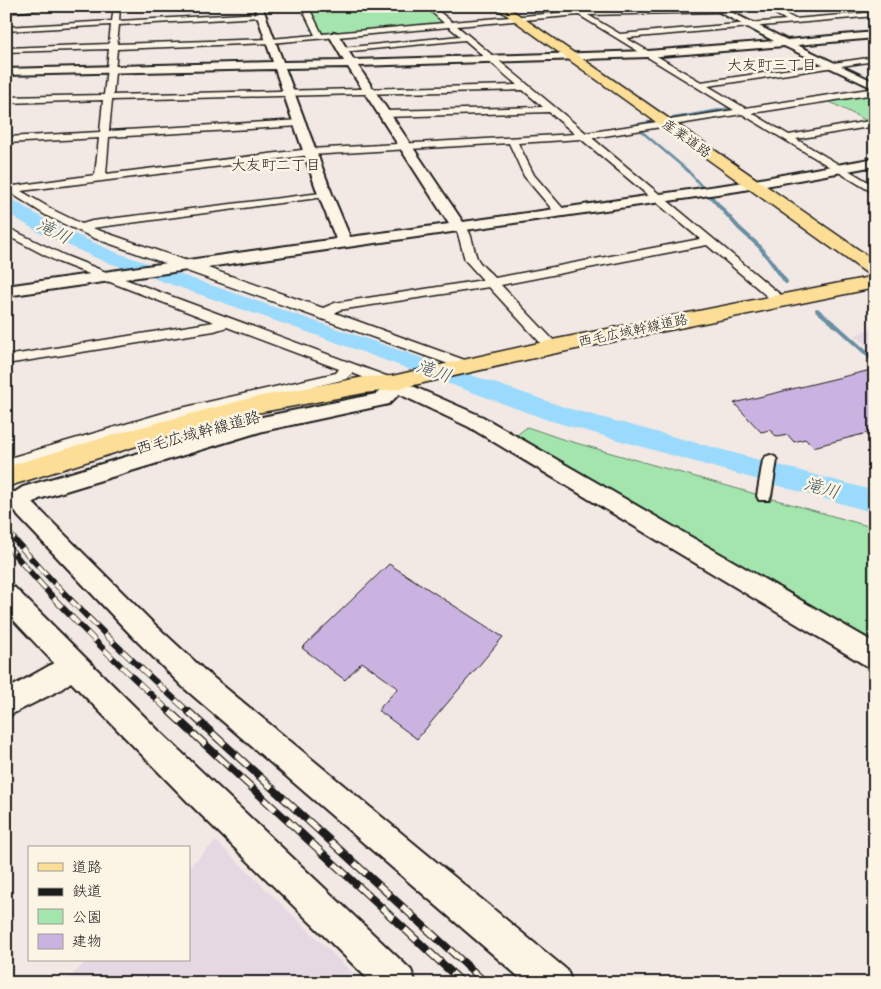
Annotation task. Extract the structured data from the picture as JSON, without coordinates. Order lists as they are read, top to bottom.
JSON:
{
  "streets": {
    "main road": ["産業道路", "西毛広域幹線道路"]
  },
  "districts": ["大友町三丁目", "大友町二丁目"],
  "water": ["滝川"],
  "legend": [
    "道路",
    "鉄道",
    "公園",
    "建物"
  ]
}
